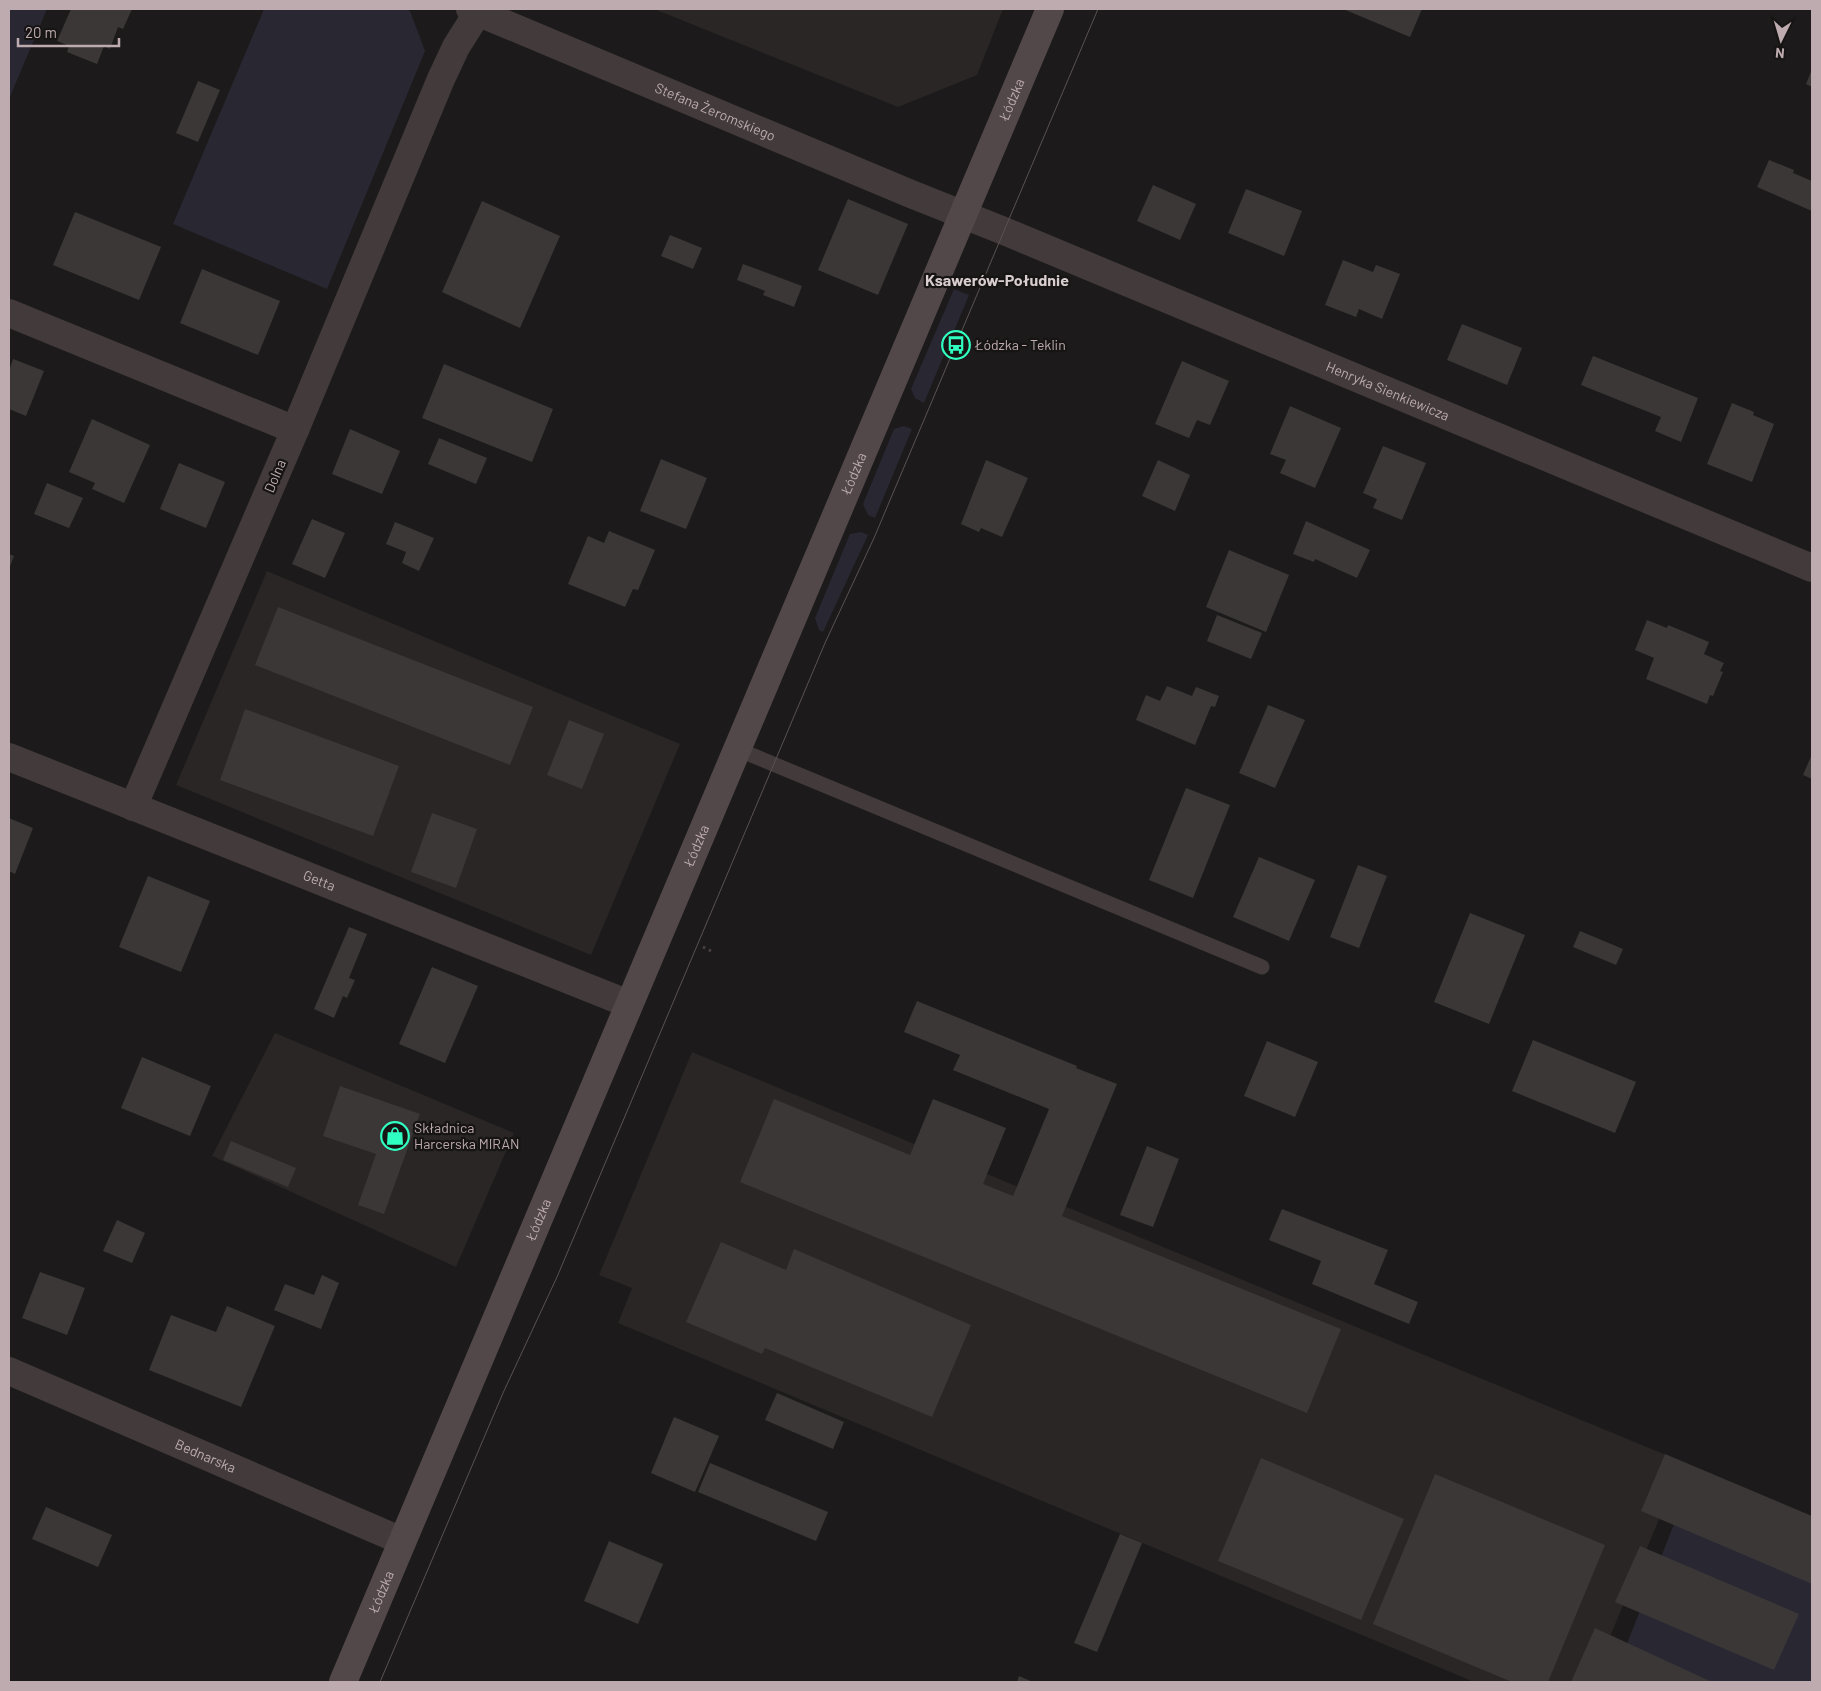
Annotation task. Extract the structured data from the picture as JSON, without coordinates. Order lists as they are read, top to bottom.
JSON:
{
  "streets": {
    "main road": ["Łódzka"],
    "street": [
      "Stefana Żeromskiego",
      "Henryka Sienkiewicza",
      "Dolna",
      "Getta",
      "Bednarska"
    ]
  },
  "crossings": [
    ["Łódzka", "Stefana Żeromskiego"],
    ["Łódzka", "Henryka Sienkiewicza"],
    ["Łódzka", "Getta"],
    ["Łódzka", "Bednarska"],
    ["Stefana Żeromskiego", "Henryka Sienkiewicza"],
    ["Stefana Żeromskiego", "Dolna"],
    ["Dolna", "Getta"]
  ],
  "districts": ["Ksawerów-Południe"],
  "places": {
    "bus stop": ["Łódzka - Teklin"],
    "shop": ["Składnica Harcerska MIRAN"]
  },
  "scale_bar": "20 m",
  "north": "bottom"
}
